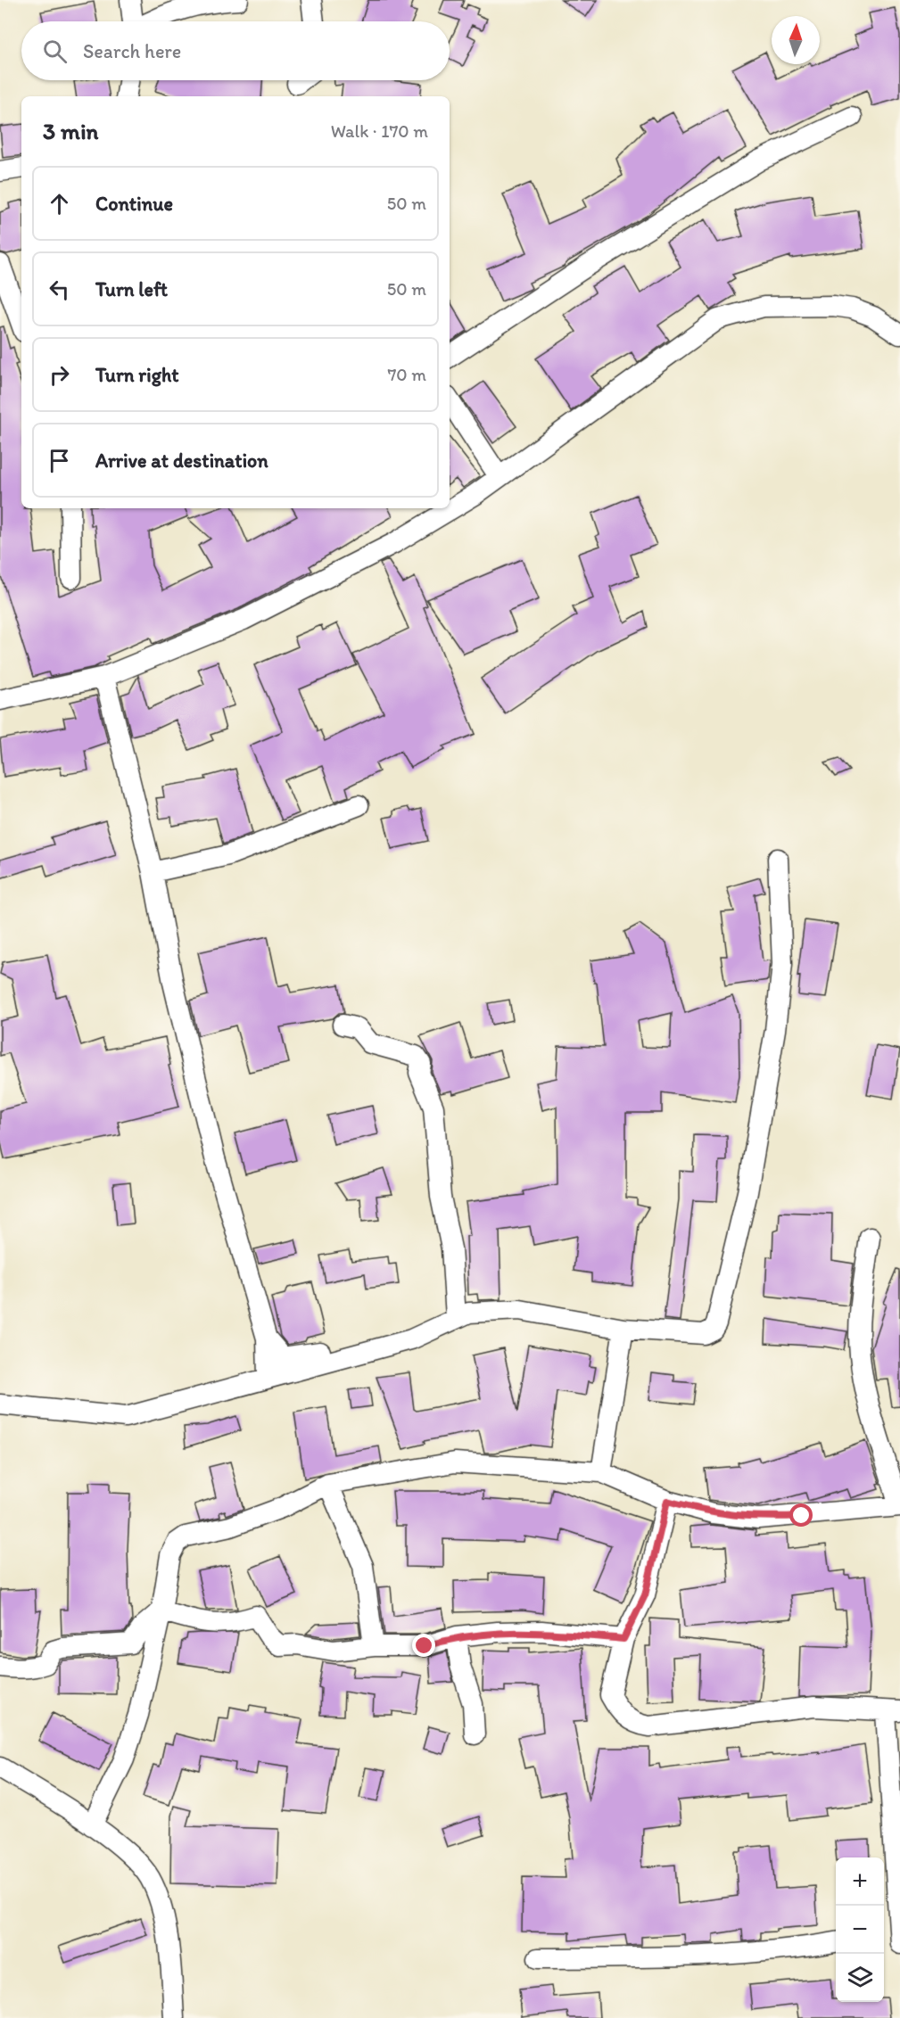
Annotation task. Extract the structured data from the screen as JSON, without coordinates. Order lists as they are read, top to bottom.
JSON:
{
  "north": "top",
  "page": {
    "search": "Search here",
    "heading": ["3 min", "Walk · 170 m"],
    "list": [
      ["Continue", "50 m"],
      ["Turn left", "50 m"],
      ["Turn right", "70 m"],
      "Arrive at destination"
    ],
    "map_buttons": ["+", "−"]
  }
}
